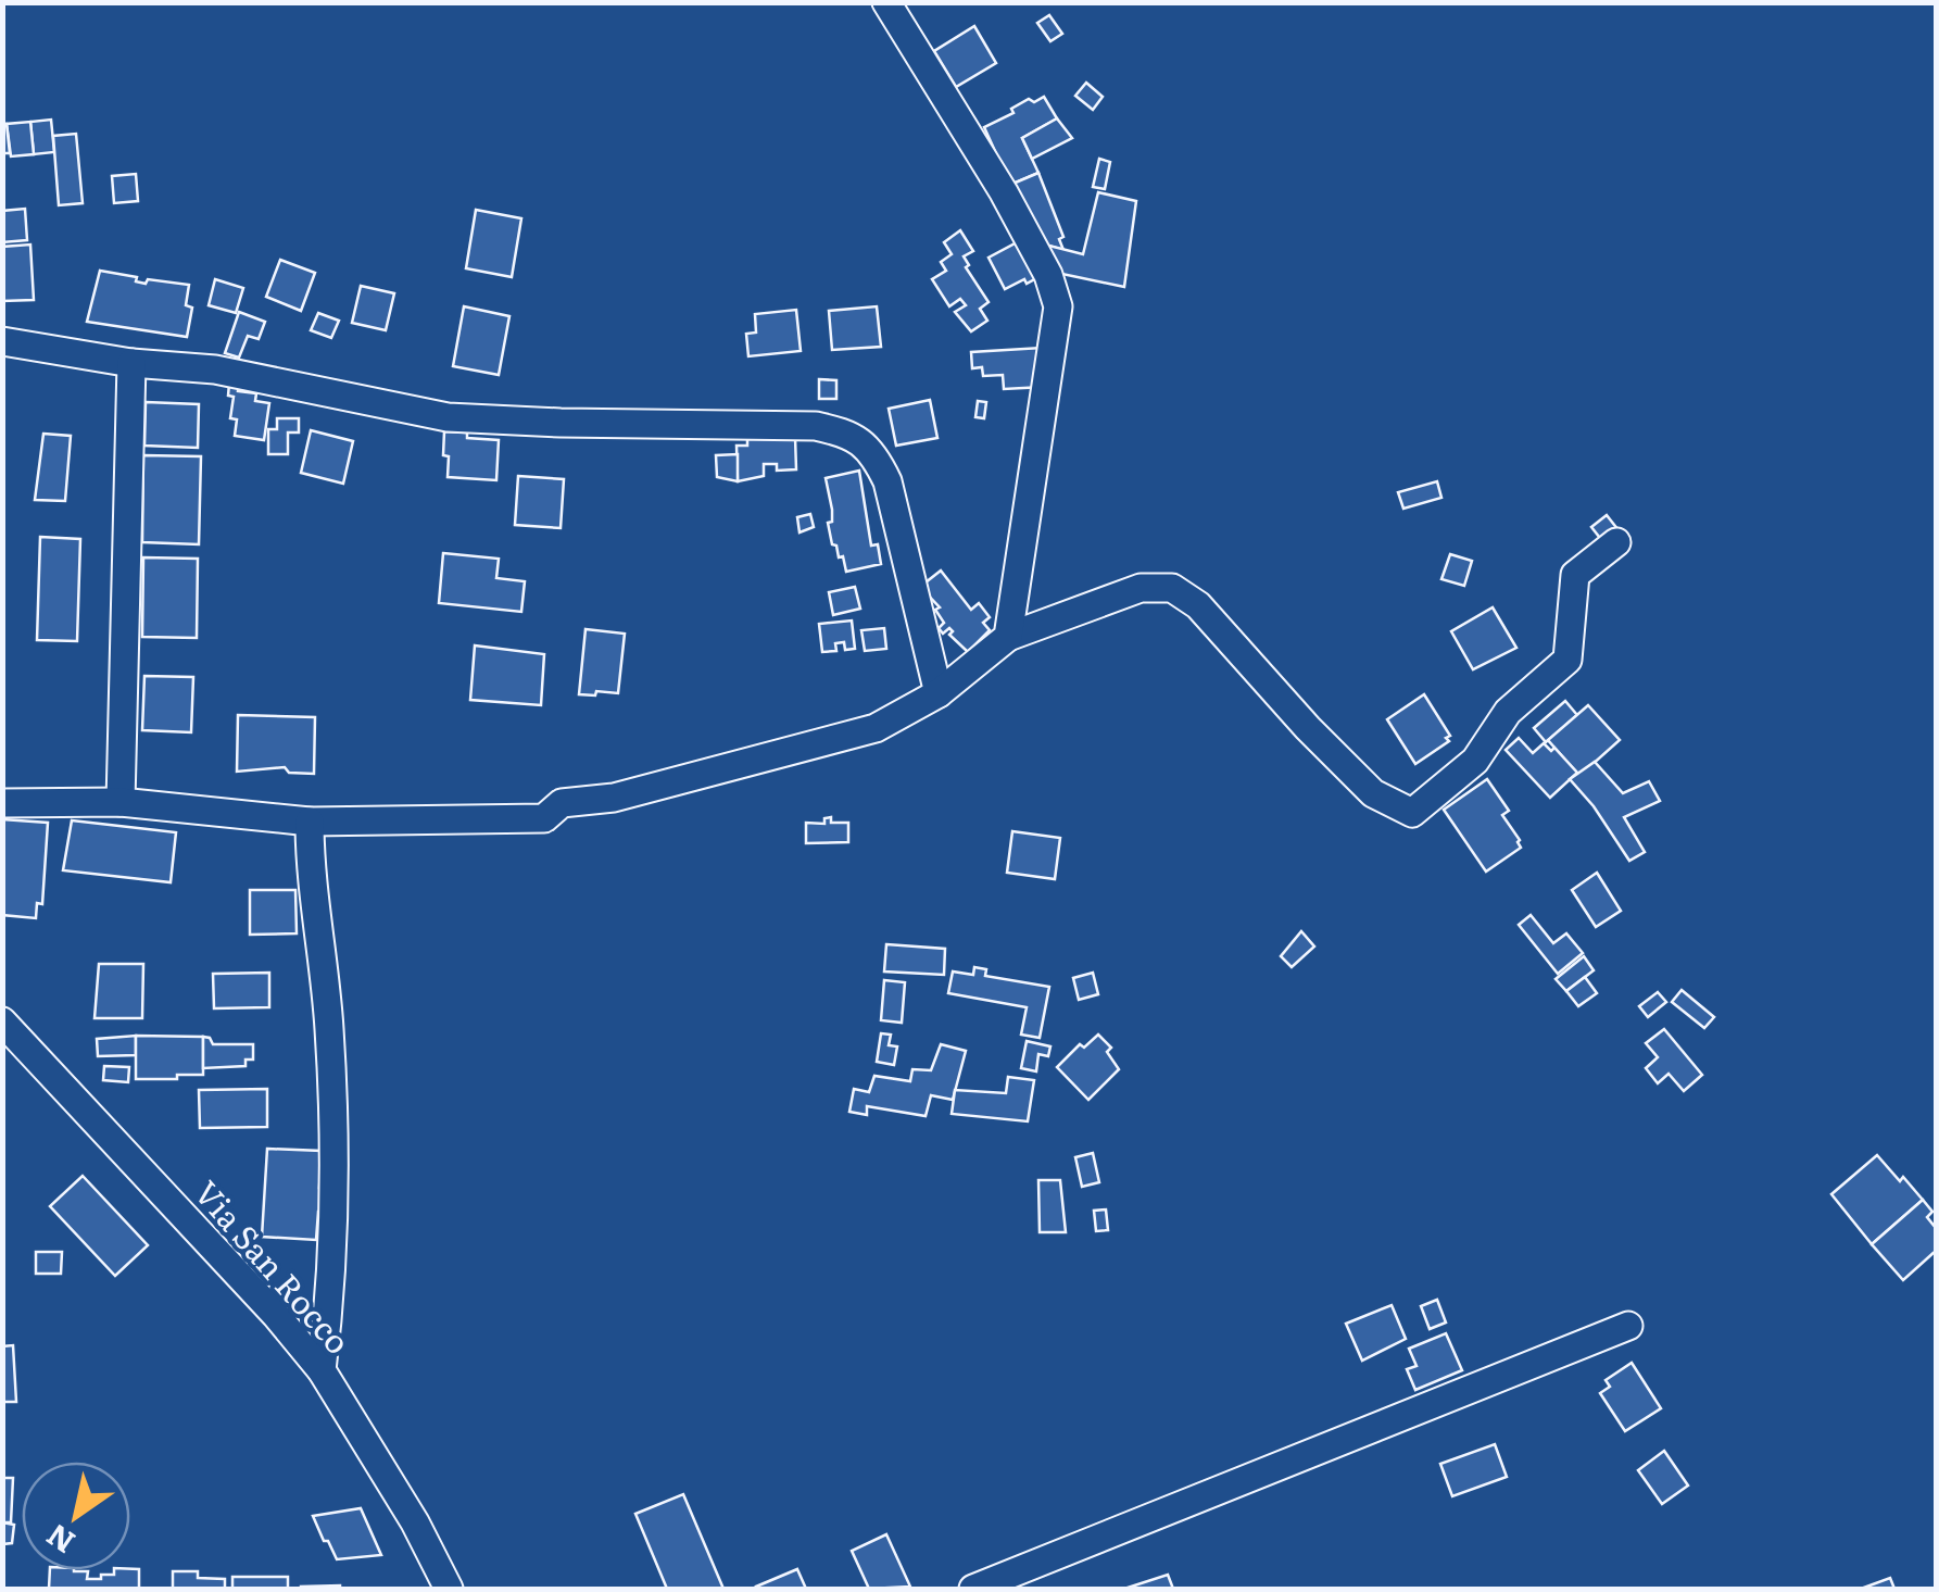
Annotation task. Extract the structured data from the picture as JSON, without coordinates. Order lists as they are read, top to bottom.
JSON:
{
  "streets": {
    "street": ["Via San Rocco"]
  },
  "north": "bottom left"
}
